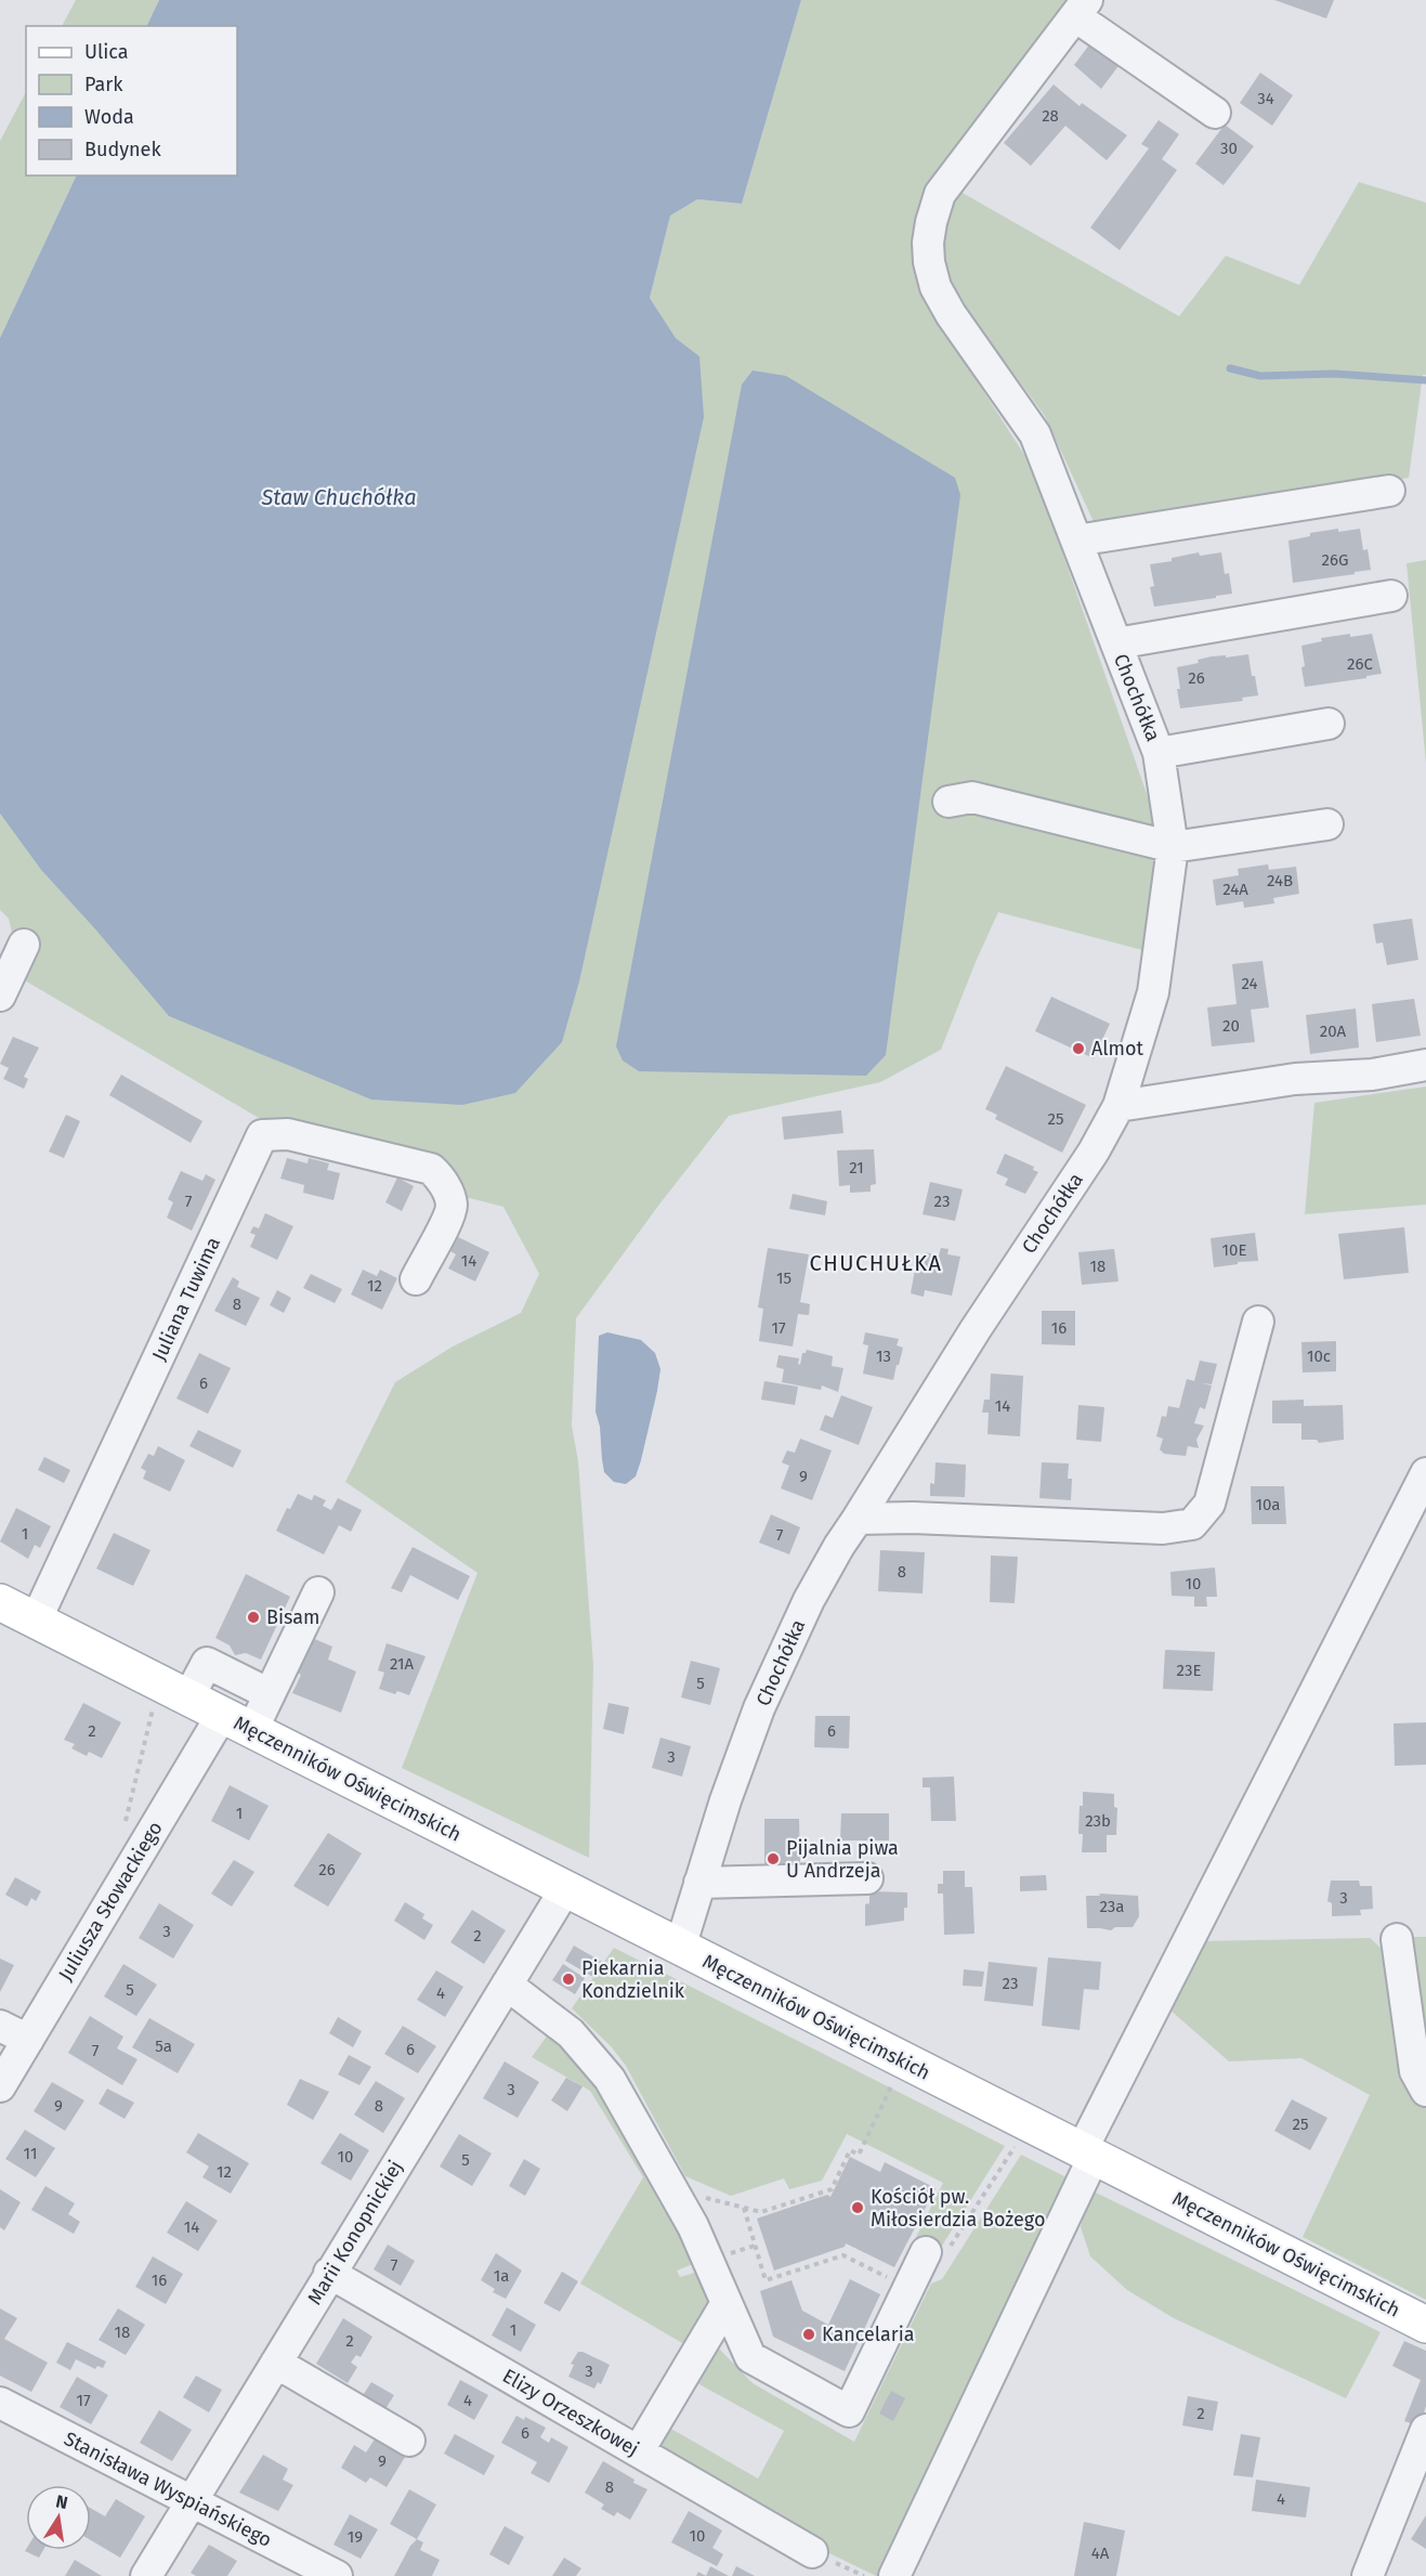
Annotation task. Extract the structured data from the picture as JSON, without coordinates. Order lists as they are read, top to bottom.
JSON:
{
  "streets": {
    "main road": ["Męczenników Oświęcimskich"],
    "street": [
      "Chochółka",
      "Juliana Tuwima",
      "Juliusza Słowackiego",
      "Marii Konopnickiej",
      "Elizy Orzeszkowej",
      "Stanisława Wyspiańskiego"
    ]
  },
  "crossings": [
    ["Chochółka", "Męczenników Oświęcimskich"],
    ["Juliana Tuwima", "Męczenników Oświęcimskich"],
    ["Męczenników Oświęcimskich", "Juliusza Słowackiego"],
    ["Męczenników Oświęcimskich", "Marii Konopnickiej"],
    ["Marii Konopnickiej", "Elizy Orzeszkowej"],
    ["Marii Konopnickiej", "Stanisława Wyspiańskiego"]
  ],
  "districts": ["CHUCHUŁKA"],
  "water": ["Staw Chuchółka"],
  "places": [
    "Almot",
    "Bisam",
    "Pijalnia piwa U Andrzeja",
    "Piekarnia Kondzielnik",
    "Kościół pw. Miłosierdzia Bożego",
    "Kancelaria"
  ],
  "house_numbers": [
    "34",
    "28",
    "30",
    "26G",
    "26C",
    "26",
    "24B",
    "24A",
    "24",
    "20",
    "20A",
    "25",
    "21",
    "7",
    "23",
    "10E",
    "14",
    "18",
    "15",
    "12",
    "8",
    "17",
    "16",
    "13",
    "10c",
    "6",
    "14",
    "9",
    "10a",
    "1",
    "7",
    "8",
    "10",
    "21A",
    "23E",
    "5",
    "2",
    "6",
    "3",
    "1",
    "23b",
    "26",
    "3",
    "23a",
    "3",
    "2",
    "23",
    "5",
    "4",
    "5a",
    "6",
    "7",
    "3",
    "9",
    "8",
    "25",
    "11",
    "10",
    "5",
    "12",
    "14",
    "7",
    "1a",
    "16",
    "1",
    "18",
    "2",
    "3",
    "17",
    "4",
    "2",
    "6",
    "9",
    "8",
    "4",
    "10",
    "19",
    "4A"
  ],
  "legend": [
    "Ulica",
    "Park",
    "Woda",
    "Budynek"
  ],
  "north": "top"
}
